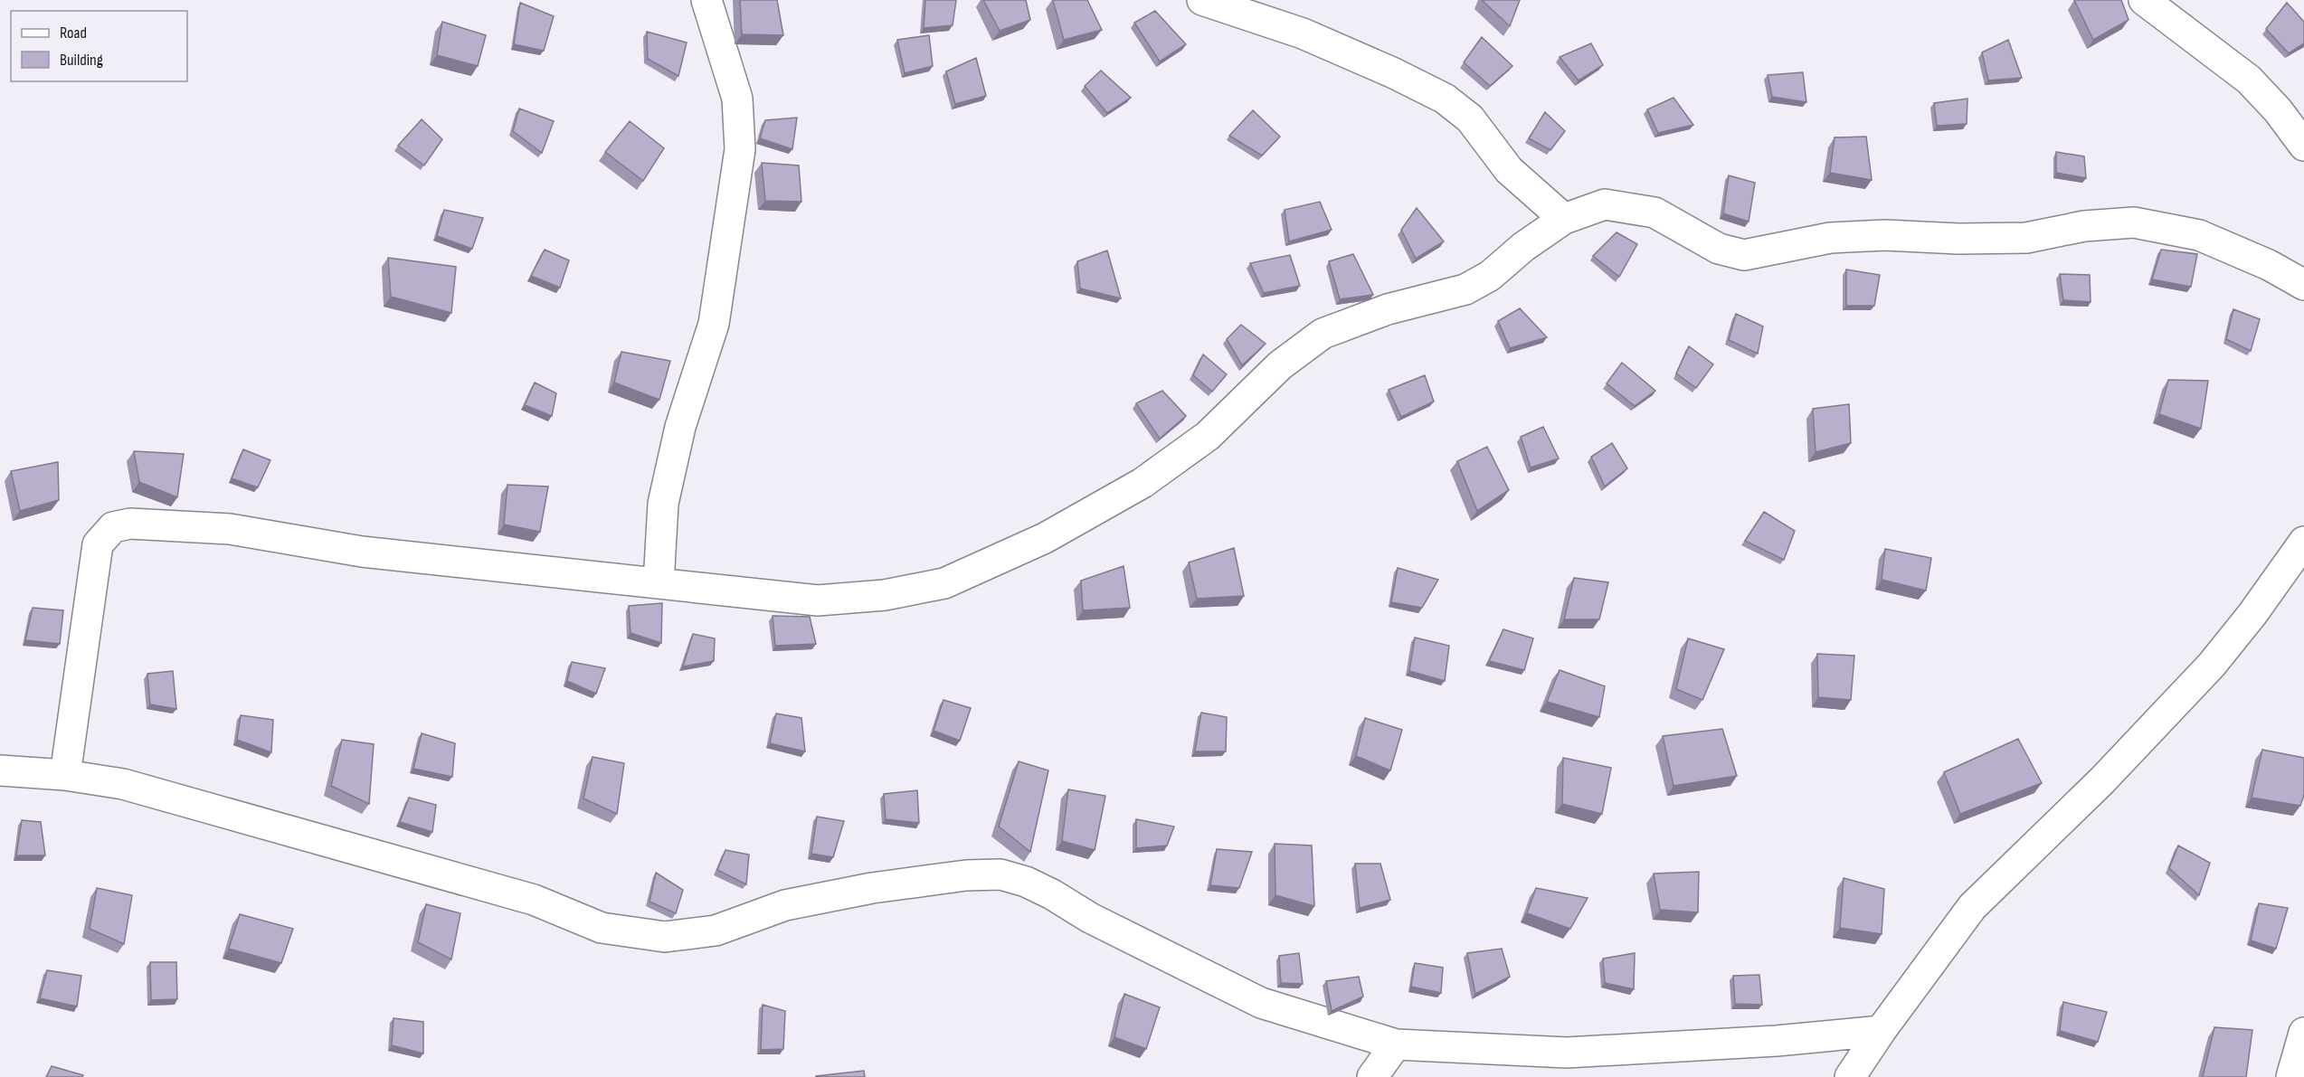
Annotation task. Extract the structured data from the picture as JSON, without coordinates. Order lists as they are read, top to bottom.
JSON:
{
  "legend": ["Road", "Building"]
}
